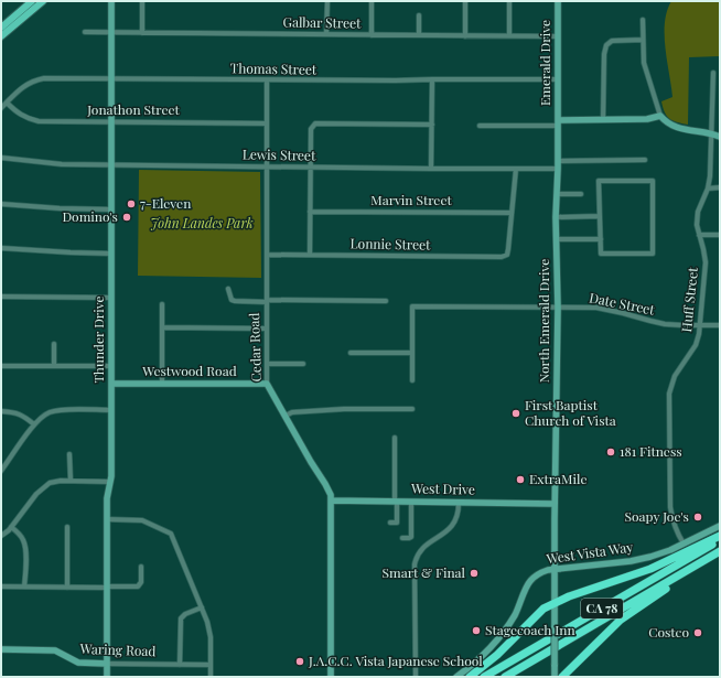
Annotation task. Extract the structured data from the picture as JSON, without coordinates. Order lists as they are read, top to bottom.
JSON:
{
  "streets": {
    "highway": ["CA 78"],
    "street": [
      "Galbar Street",
      "Emerald Drive",
      "Thomas Street",
      "Jonathon Street",
      "Lewis Street",
      "Marvin Street",
      "Lonnie Street",
      "Huff Street",
      "Date Street",
      "North Emerald Drive",
      "Thunder Drive",
      "Cedar Road",
      "Westwood Road",
      "West Drive",
      "West Vista Way",
      "Waring Road"
    ]
  },
  "crossings": [
    ["Galbar Street", "Emerald Drive"],
    ["Galbar Street", "Thunder Drive"],
    ["Emerald Drive", "Thomas Street"],
    ["Emerald Drive", "North Emerald Drive"],
    ["Thomas Street", "Jonathon Street"],
    ["Thomas Street", "Thunder Drive"],
    ["Thomas Street", "Cedar Road"],
    ["Jonathon Street", "Thunder Drive"],
    ["Jonathon Street", "Cedar Road"],
    ["Lewis Street", "North Emerald Drive"],
    ["Lewis Street", "Thunder Drive"],
    ["Lewis Street", "Cedar Road"],
    ["Marvin Street", "Lonnie Street"],
    ["Lonnie Street", "Cedar Road"],
    ["Huff Street", "Date Street"],
    ["Huff Street", "West Vista Way"],
    ["Date Street", "North Emerald Drive"],
    ["North Emerald Drive", "West Drive"],
    ["North Emerald Drive", "West Vista Way"],
    ["Thunder Drive", "Westwood Road"],
    ["Thunder Drive", "Waring Road"],
    ["Cedar Road", "Westwood Road"],
    ["Cedar Road", "West Drive"]
  ],
  "parks": ["John Landes Park"],
  "places": [
    "7-Eleven",
    "Domino's",
    "First Baptist Church of Vista",
    "181 Fitness",
    "ExtraMile",
    "Soapy Joe's",
    "Smart & Final",
    "Stagecoach Inn",
    "Costco",
    "J.A.C.C. Vista Japanese School"
  ]
}
